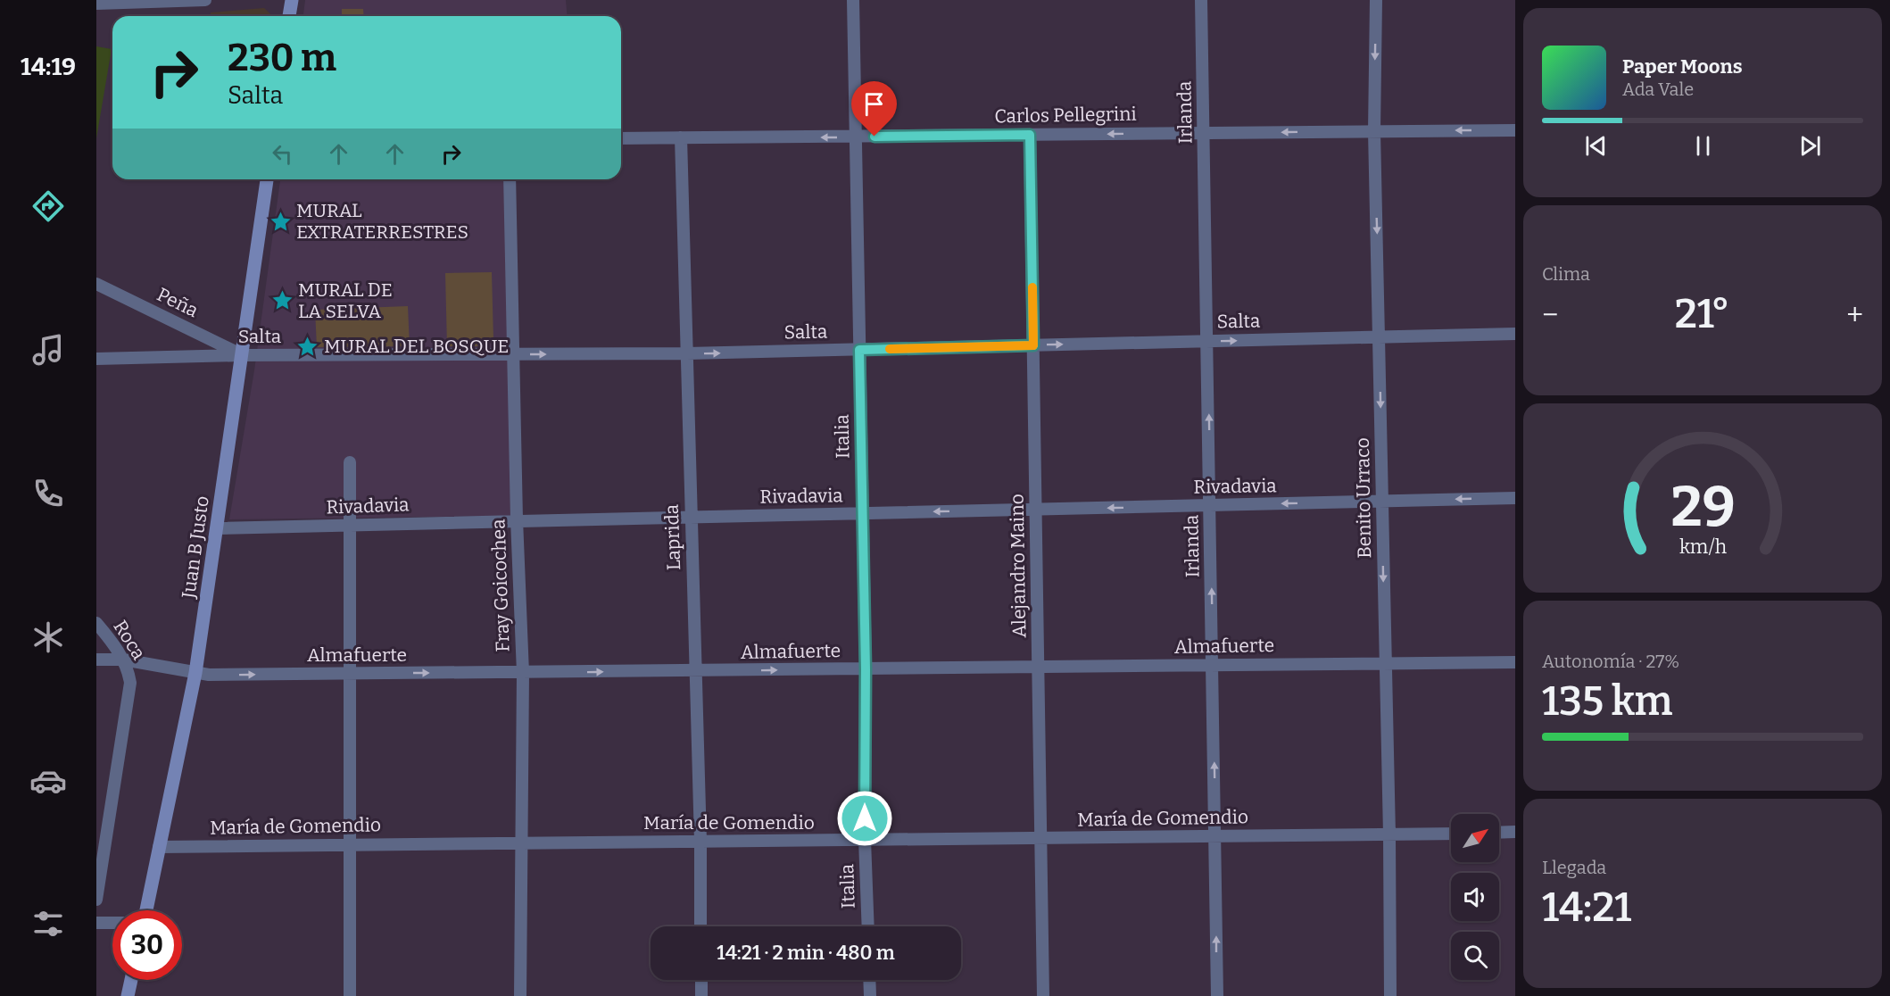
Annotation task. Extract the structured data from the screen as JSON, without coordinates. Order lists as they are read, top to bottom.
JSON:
{
  "streets": {
    "main road": ["Juan B Justo"],
    "street": [
      "Irlanda",
      "Carlos Pellegrini",
      "Peña",
      "Salta",
      "Italia",
      "Rivadavia",
      "Benito Urraco",
      "Laprida",
      "Alejandro Maino",
      "Fray Goicochea",
      "Roca",
      "Almafuerte",
      "María de Gomendio"
    ]
  },
  "crossings": [
    ["Irlanda", "Carlos Pellegrini"],
    ["Irlanda", "Salta"],
    ["Irlanda", "Rivadavia"],
    ["Irlanda", "Almafuerte"],
    ["Irlanda", "María de Gomendio"],
    ["Carlos Pellegrini", "Italia"],
    ["Carlos Pellegrini", "Benito Urraco"],
    ["Carlos Pellegrini", "Laprida"],
    ["Carlos Pellegrini", "Alejandro Maino"],
    ["Peña", "Salta"],
    ["Peña", "Juan B Justo"],
    ["Salta", "Italia"],
    ["Salta", "Benito Urraco"],
    ["Salta", "Laprida"],
    ["Salta", "Juan B Justo"],
    ["Salta", "Alejandro Maino"],
    ["Salta", "Fray Goicochea"],
    ["Italia", "Rivadavia"],
    ["Italia", "Almafuerte"],
    ["Italia", "María de Gomendio"],
    ["Rivadavia", "Benito Urraco"],
    ["Rivadavia", "Laprida"],
    ["Rivadavia", "Juan B Justo"],
    ["Rivadavia", "Alejandro Maino"],
    ["Rivadavia", "Fray Goicochea"],
    ["Benito Urraco", "Almafuerte"],
    ["Benito Urraco", "María de Gomendio"],
    ["Laprida", "Almafuerte"],
    ["Laprida", "María de Gomendio"],
    ["Juan B Justo", "Almafuerte"],
    ["Juan B Justo", "María de Gomendio"],
    ["Alejandro Maino", "Almafuerte"],
    ["Alejandro Maino", "María de Gomendio"],
    ["Fray Goicochea", "Almafuerte"],
    ["Fray Goicochea", "María de Gomendio"]
  ],
  "one_way": [
    "Irlanda",
    "Carlos Pellegrini",
    "Salta",
    "Rivadavia",
    "Benito Urraco",
    "Almafuerte"
  ],
  "places": {
    "place": ["MURAL EXTRATERRESTRES", "MURAL DE LA SELVA", "MURAL DEL BOSQUE"]
  },
  "north": "top right",
  "page": {
    "tabs": "14:19",
    "turn": ["230 m", "Salta"],
    "song": ["Paper Moons", "Ada Vale"],
    "tile": [
      "Clima",
      ["Autonomía · 27%", "135 km"],
      ["Llegada", "14:21"]
    ],
    "heat": ["−", "21°", "+"],
    "limit": "30",
    "trip": "14:21 · 2 min · 480 m",
    "gauge": ["29", "km/h"]
  }
}
